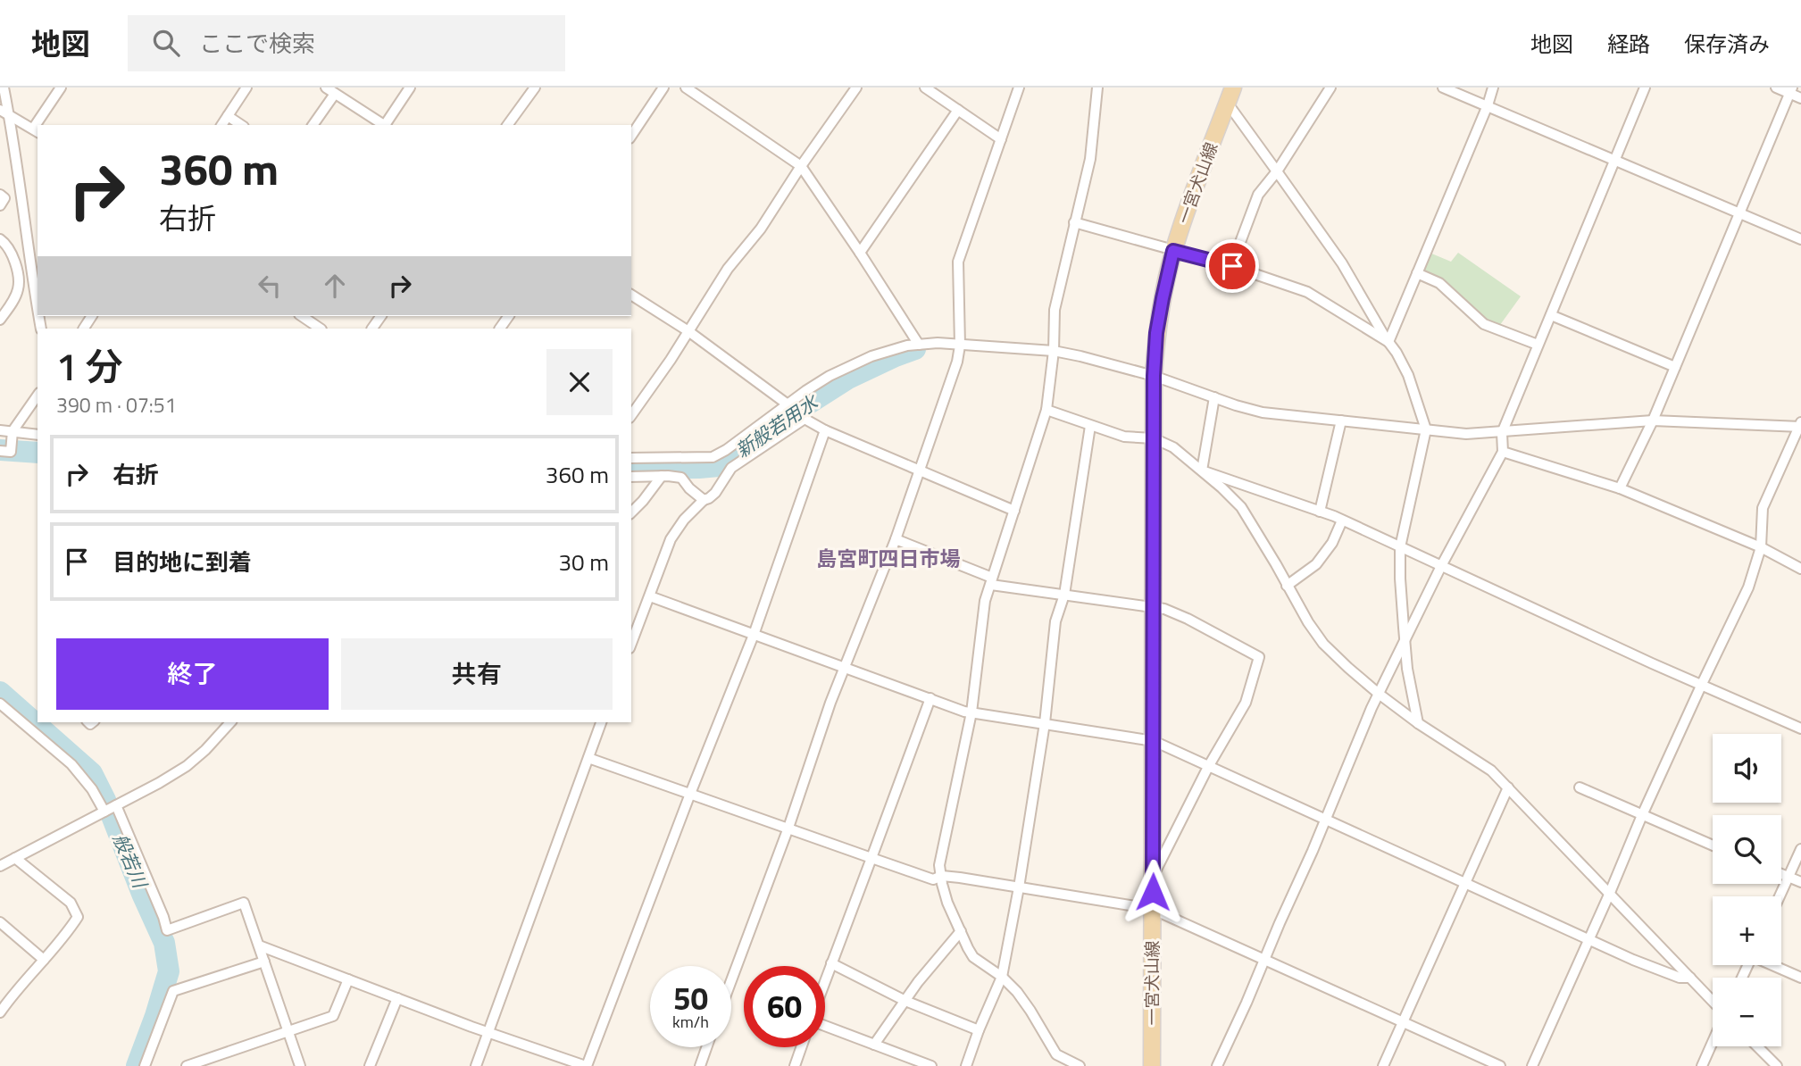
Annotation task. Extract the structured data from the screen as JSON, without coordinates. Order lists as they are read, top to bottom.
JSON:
{
  "streets": {
    "main road": ["一宮犬山線"]
  },
  "districts": ["島宮町四日市場"],
  "water": ["新般若用水", "般若川"],
  "page": {
    "header": "地図",
    "search": "ここで検索",
    "nav": ["地図", "経路", "保存済み"],
    "turn": ["360 m", "右折"],
    "heading": ["1 分", "390 m · 07:51"],
    "list": [
      {
        "name": "右折",
        "value": "360 m"
      },
      {
        "name": "目的地に到着",
        "value": "30 m"
      }
    ],
    "buttons": ["終了", "共有"],
    "map_buttons": ["+", "−"],
    "speed": "50 km/h",
    "limit": "60"
  }
}
